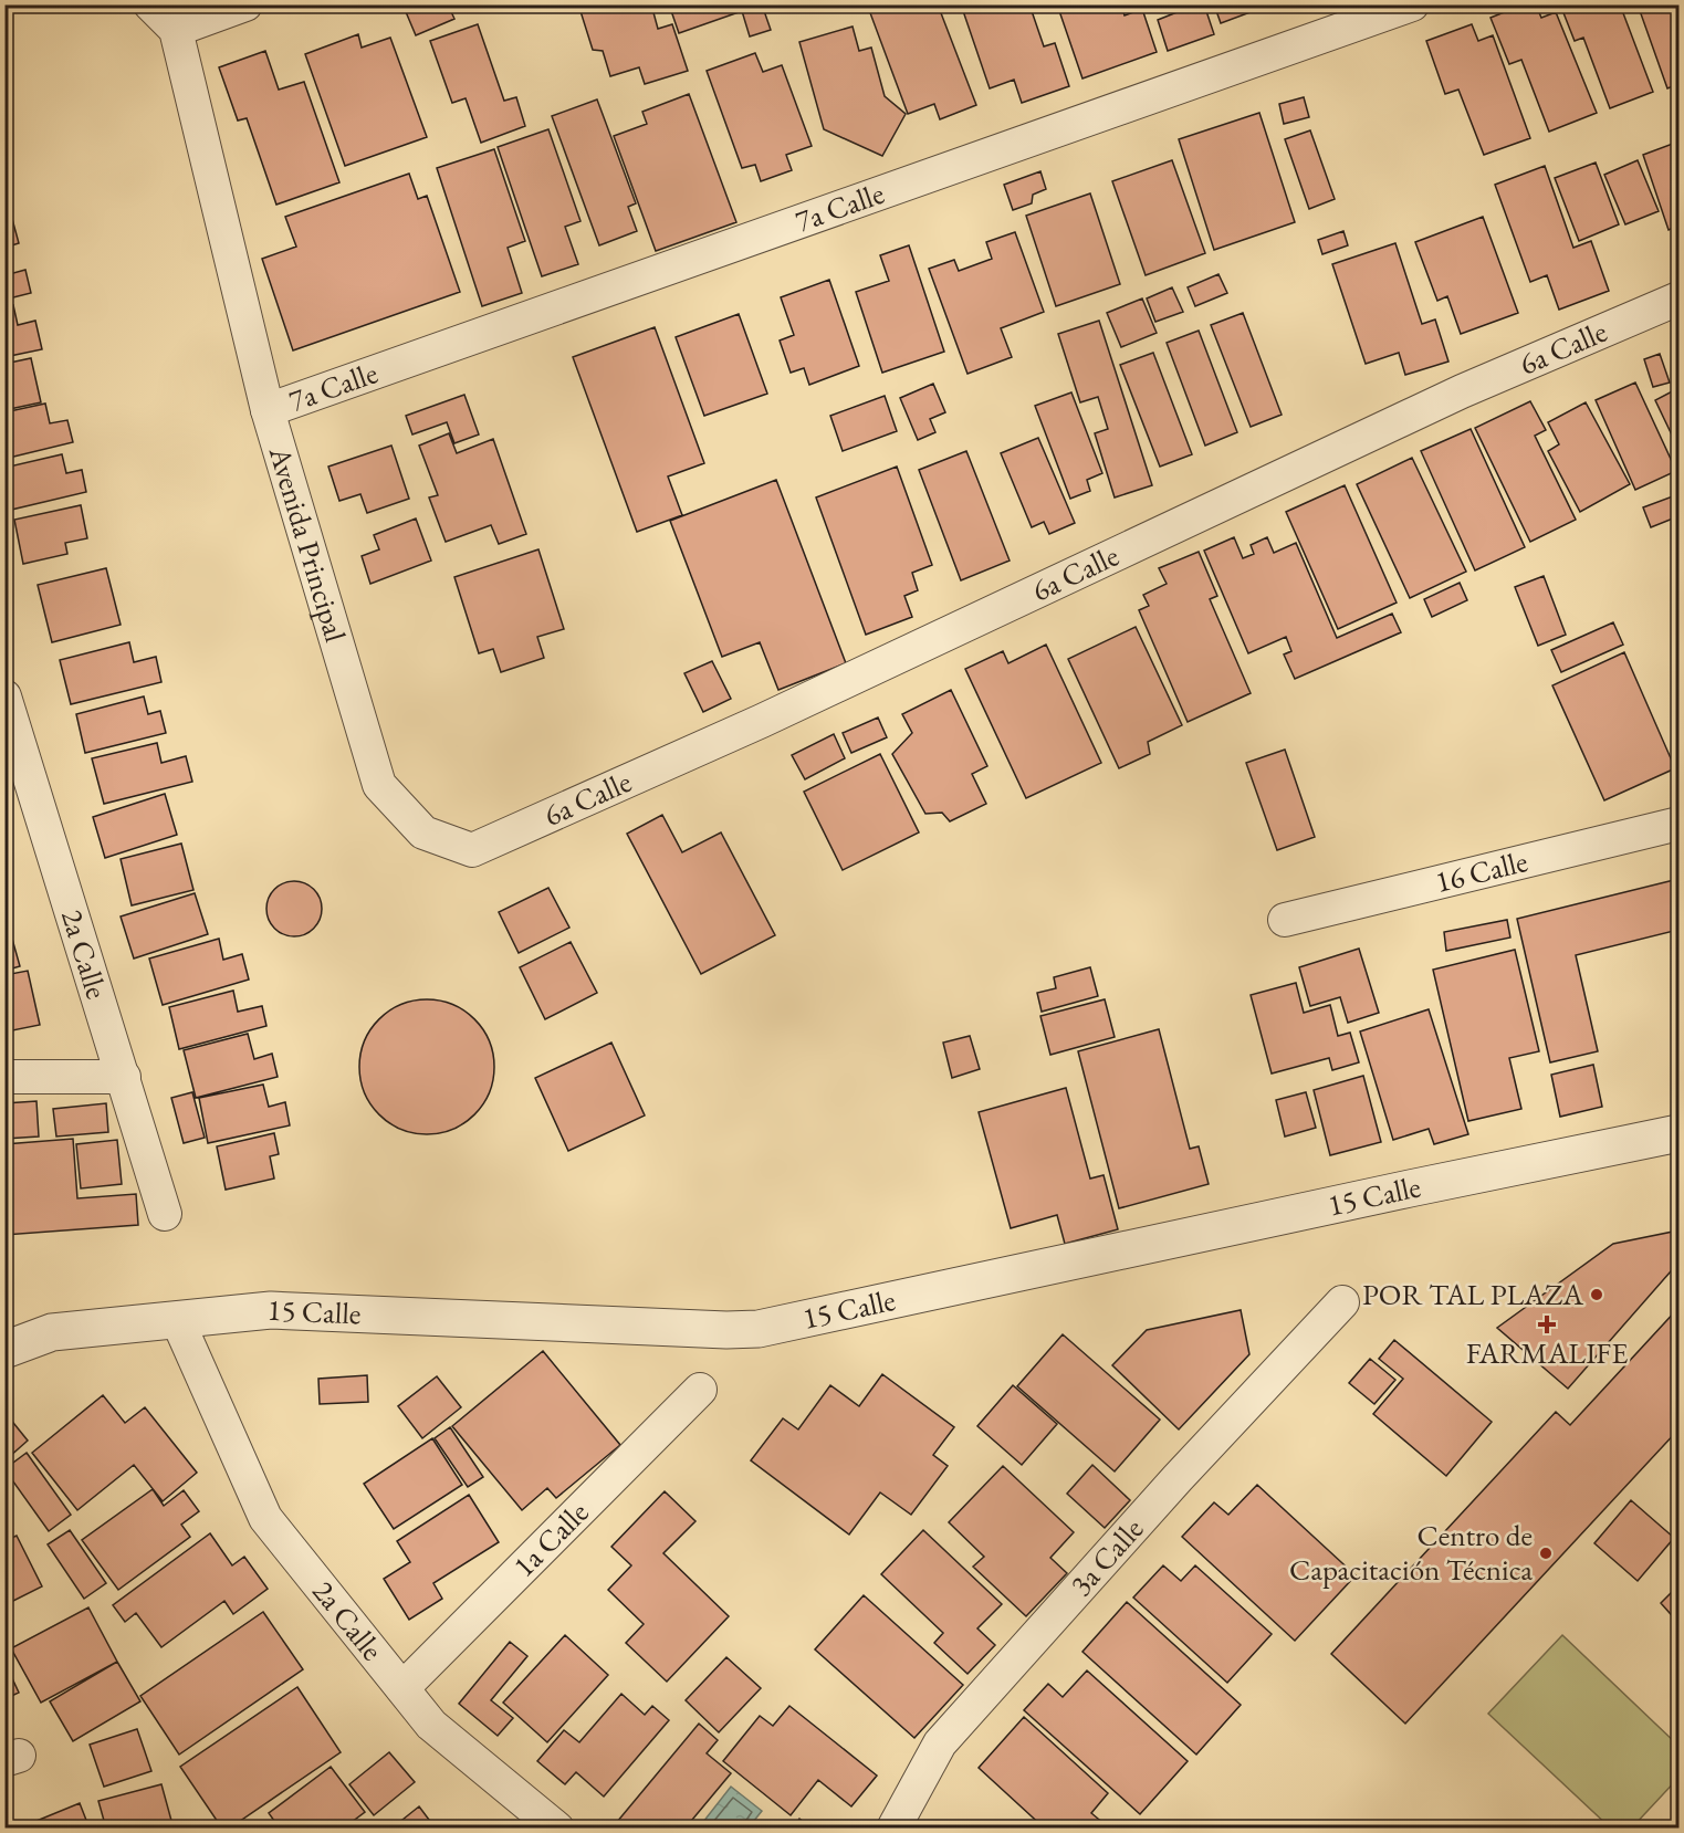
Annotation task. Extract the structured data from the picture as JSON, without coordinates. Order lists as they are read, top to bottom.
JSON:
{
  "streets": {
    "street": [
      "7a Calle",
      "6a Calle",
      "Avenida Principal",
      "16 Calle",
      "2a Calle",
      "15 Calle",
      "1a Calle",
      "3a Calle"
    ]
  },
  "crossings": [
    ["7a Calle", "Avenida Principal"],
    ["6a Calle", "Avenida Principal"],
    ["2a Calle", "15 Calle"],
    ["2a Calle", "1a Calle"]
  ],
  "places": {
    "other": ["POR TAL PLAZA", "Centro de Capacitación Técnica"],
    "health": ["FARMALIFE"]
  }
}
